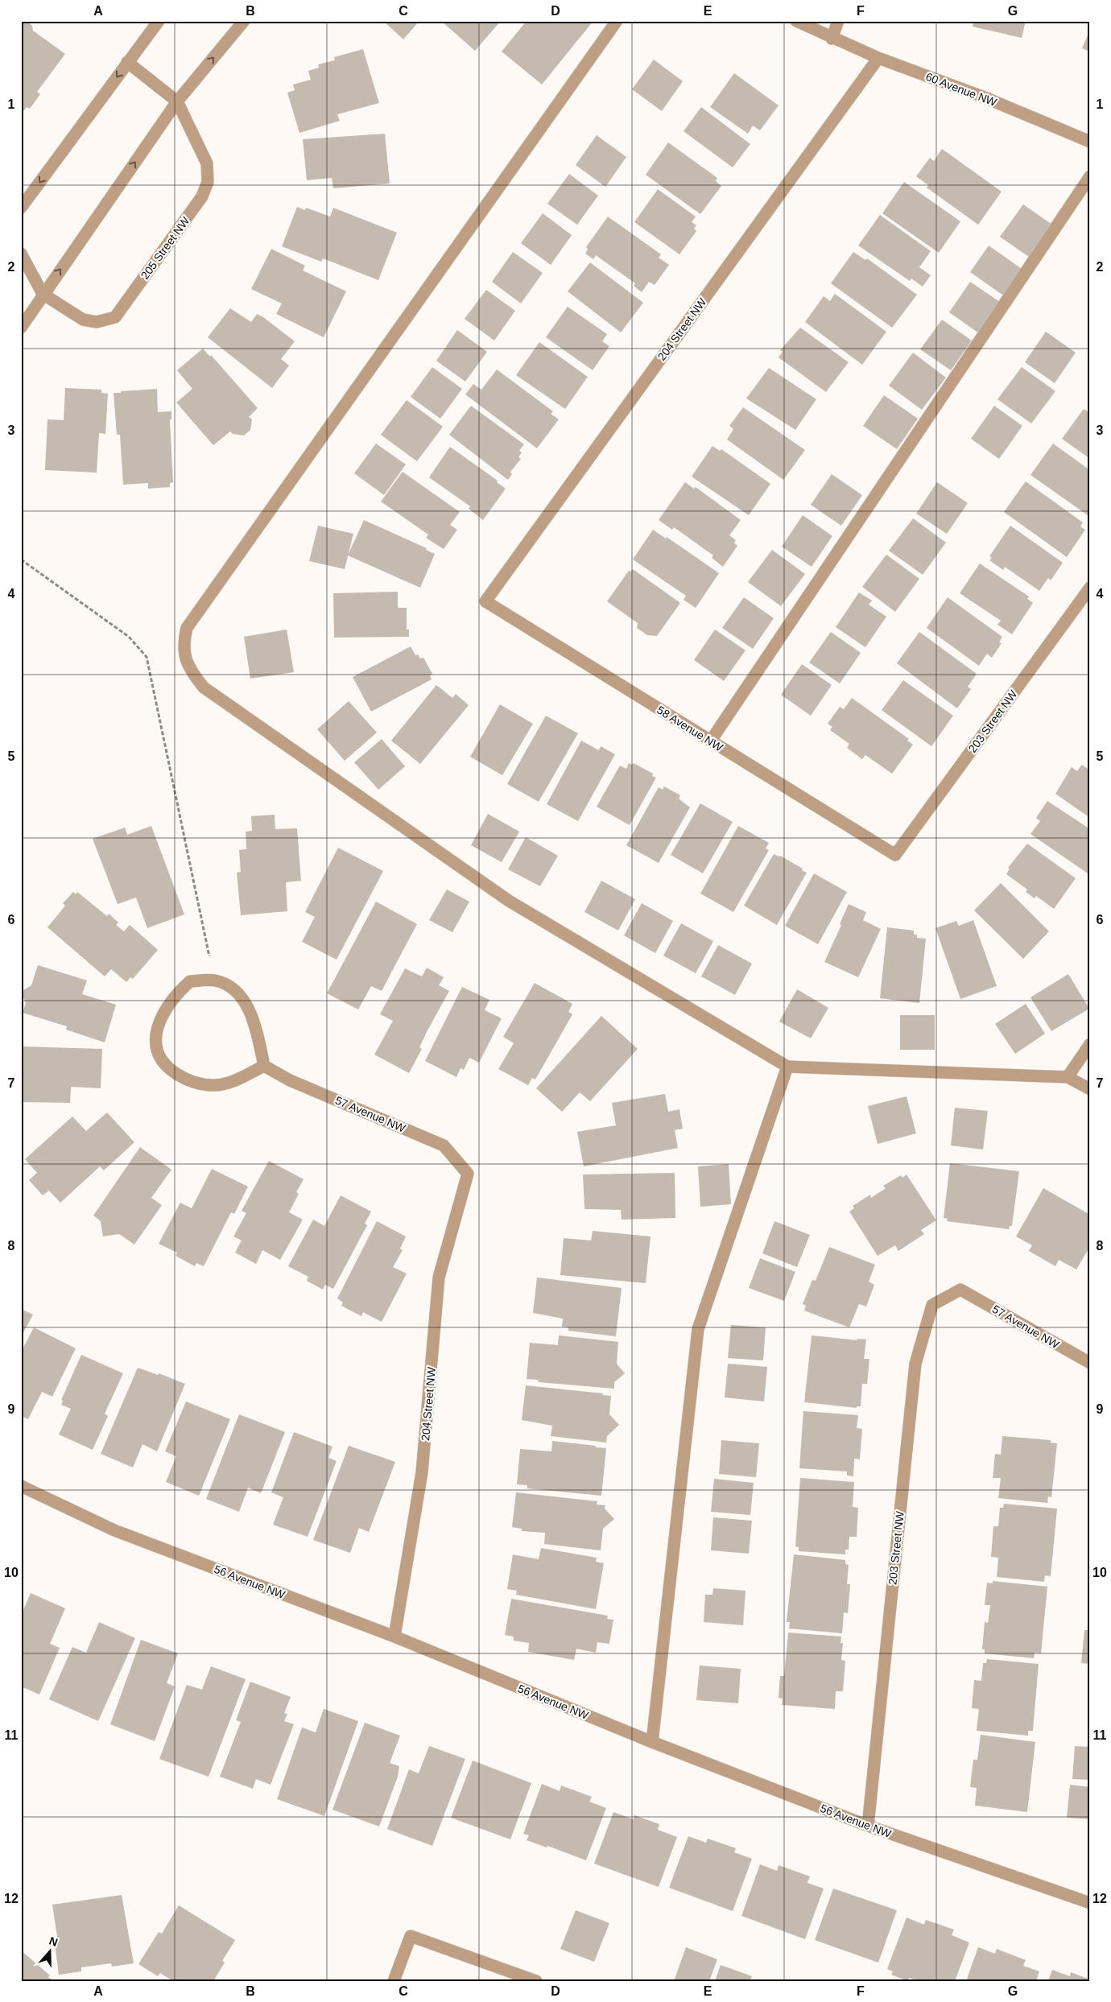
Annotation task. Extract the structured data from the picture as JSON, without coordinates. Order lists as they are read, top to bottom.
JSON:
{
  "streets": {
    "street": [
      "60 Avenue NW",
      "205 Street NW",
      "204 Street NW",
      "203 Street NW",
      "58 Avenue NW",
      "57 Avenue NW",
      "56 Avenue NW"
    ]
  },
  "crossings": [
    ["60 Avenue NW", "204 Street NW"],
    ["204 Street NW", "58 Avenue NW"],
    ["204 Street NW", "57 Avenue NW"],
    ["204 Street NW", "56 Avenue NW"],
    ["203 Street NW", "58 Avenue NW"],
    ["203 Street NW", "57 Avenue NW"],
    ["203 Street NW", "56 Avenue NW"]
  ],
  "north": "top",
  "grid": {
    "columns": [
      "A",
      "B",
      "C",
      "D",
      "E",
      "F",
      "G"
    ],
    "rows": [
      "1",
      "2",
      "3",
      "4",
      "5",
      "6",
      "7",
      "8",
      "9",
      "10",
      "11",
      "12"
    ]
  }
}
